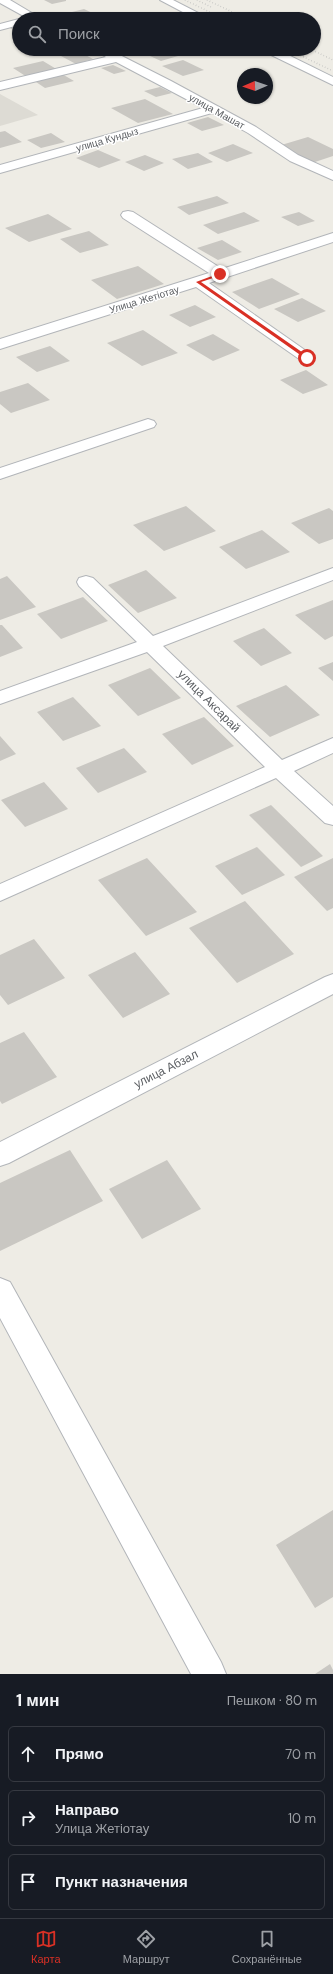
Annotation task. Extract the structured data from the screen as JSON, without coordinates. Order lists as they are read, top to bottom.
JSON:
{
  "streets": {
    "street": [
      "улица Машат",
      "улица Кундыз",
      "Улица Жетіотау",
      "улица Аксарай",
      "улица Абзал"
    ]
  },
  "crossings": [
    ["улица Машат", "улица Кундыз"]
  ],
  "north": "left",
  "page": {
    "search": "Поиск",
    "heading": ["1 мин", "Пешком · 80 m"],
    "list": [
      ["Прямо", "70 m"],
      ["Направо", "Улица Жетіотау", "10 m"],
      "Пункт назначения"
    ],
    "nav": ["Карта", "Маршрут", "Сохранённые"]
  }
}
